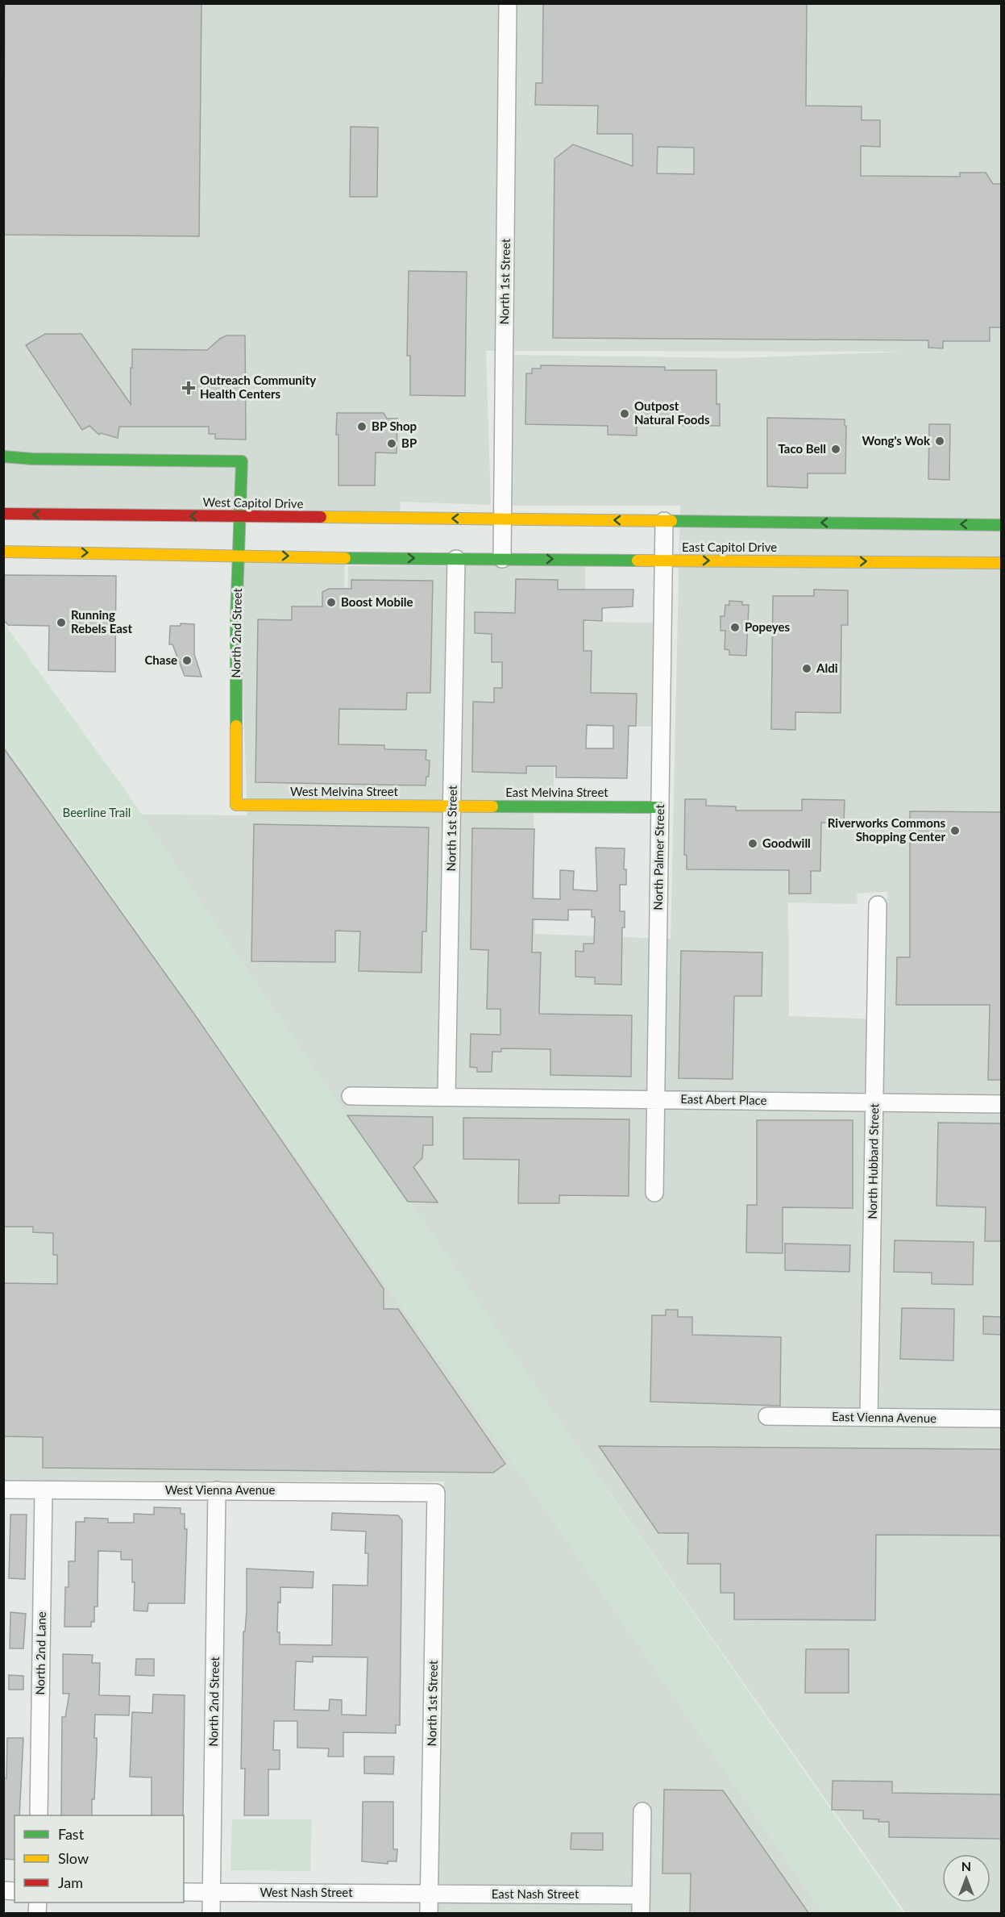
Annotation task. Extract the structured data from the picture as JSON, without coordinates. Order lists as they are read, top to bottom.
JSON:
{
  "streets": {
    "main road": [
      "West Capitol Drive",
      "East Capitol Drive",
      "North 2nd Street",
      "West Melvina Street",
      "East Melvina Street"
    ],
    "street": [
      "North 1st Street",
      "North Palmer Street",
      "East Abert Place",
      "North Hubbard Street",
      "East Vienna Avenue",
      "West Vienna Avenue",
      "North 2nd Lane",
      "West Nash Street",
      "East Nash Street"
    ]
  },
  "crossings": [
    ["North 1st Street", "West Capitol Drive"],
    ["North 1st Street", "East Capitol Drive"],
    ["North 1st Street", "West Melvina Street"],
    ["North 1st Street", "East Melvina Street"],
    ["North 1st Street", "East Abert Place"],
    ["North 1st Street", "West Vienna Avenue"],
    ["North 1st Street", "West Nash Street"],
    ["North 1st Street", "East Nash Street"],
    ["West Capitol Drive", "East Capitol Drive"],
    ["West Capitol Drive", "North 2nd Street"],
    ["East Capitol Drive", "North Palmer Street"],
    ["North 2nd Street", "West Melvina Street"],
    ["North 2nd Street", "West Vienna Avenue"],
    ["North 2nd Street", "West Nash Street"],
    ["West Melvina Street", "East Melvina Street"],
    ["East Melvina Street", "North Palmer Street"],
    ["North Palmer Street", "East Abert Place"],
    ["East Abert Place", "North Hubbard Street"],
    ["North Hubbard Street", "East Vienna Avenue"],
    ["West Vienna Avenue", "North 2nd Lane"],
    ["West Nash Street", "East Nash Street"]
  ],
  "parks": ["Beerline Trail"],
  "places": {
    "health": ["Outreach Community Health Centers"],
    "other": [
      "Outpost Natural Foods",
      "BP Shop",
      "Wong's Wok",
      "BP",
      "Taco Bell",
      "Boost Mobile",
      "Running Rebels East",
      "Popeyes",
      "Chase",
      "Aldi",
      "Riverworks Commons Shopping Center",
      "Goodwill"
    ]
  },
  "legend": ["Fast", "Slow", "Jam"],
  "north": "top"
}
